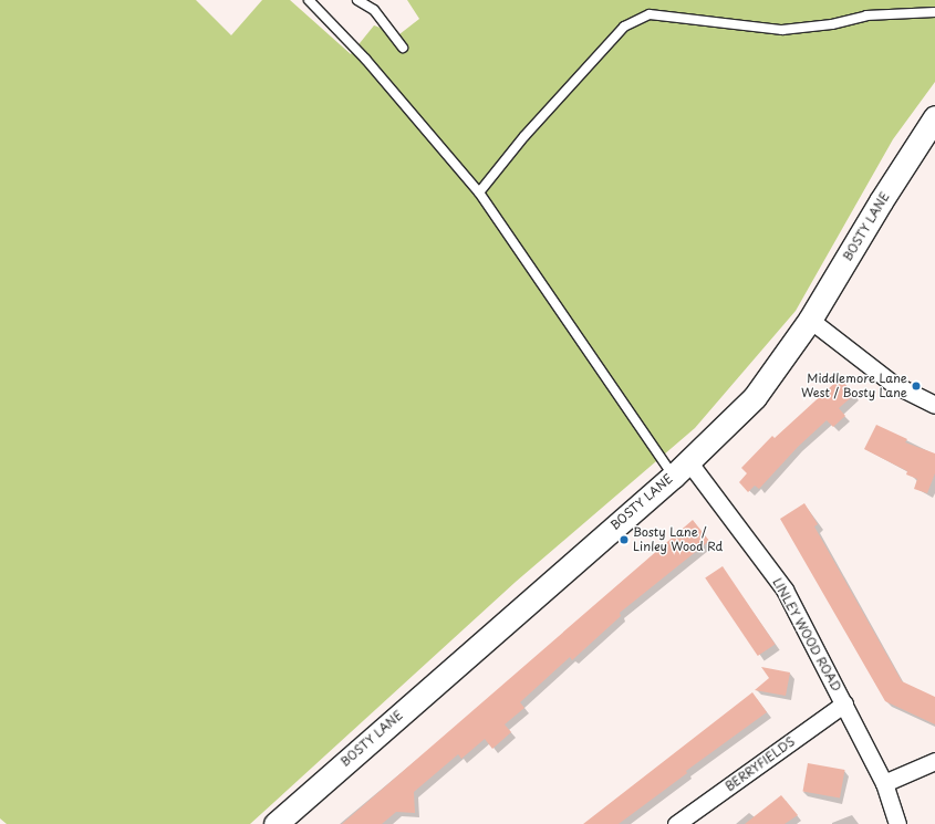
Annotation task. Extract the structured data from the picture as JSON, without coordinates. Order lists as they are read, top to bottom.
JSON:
{
  "streets": {
    "main road": ["BOSTY LANE"],
    "street": ["LINLEY WOOD ROAD", "BERRYFIELDS"]
  },
  "crossings": [
    ["BOSTY LANE", "LINLEY WOOD ROAD"],
    ["LINLEY WOOD ROAD", "BERRYFIELDS"]
  ],
  "places": ["Middlemore Lane West / Bosty Lane", "Bosty Lane / Linley Wood Rd"]
}
